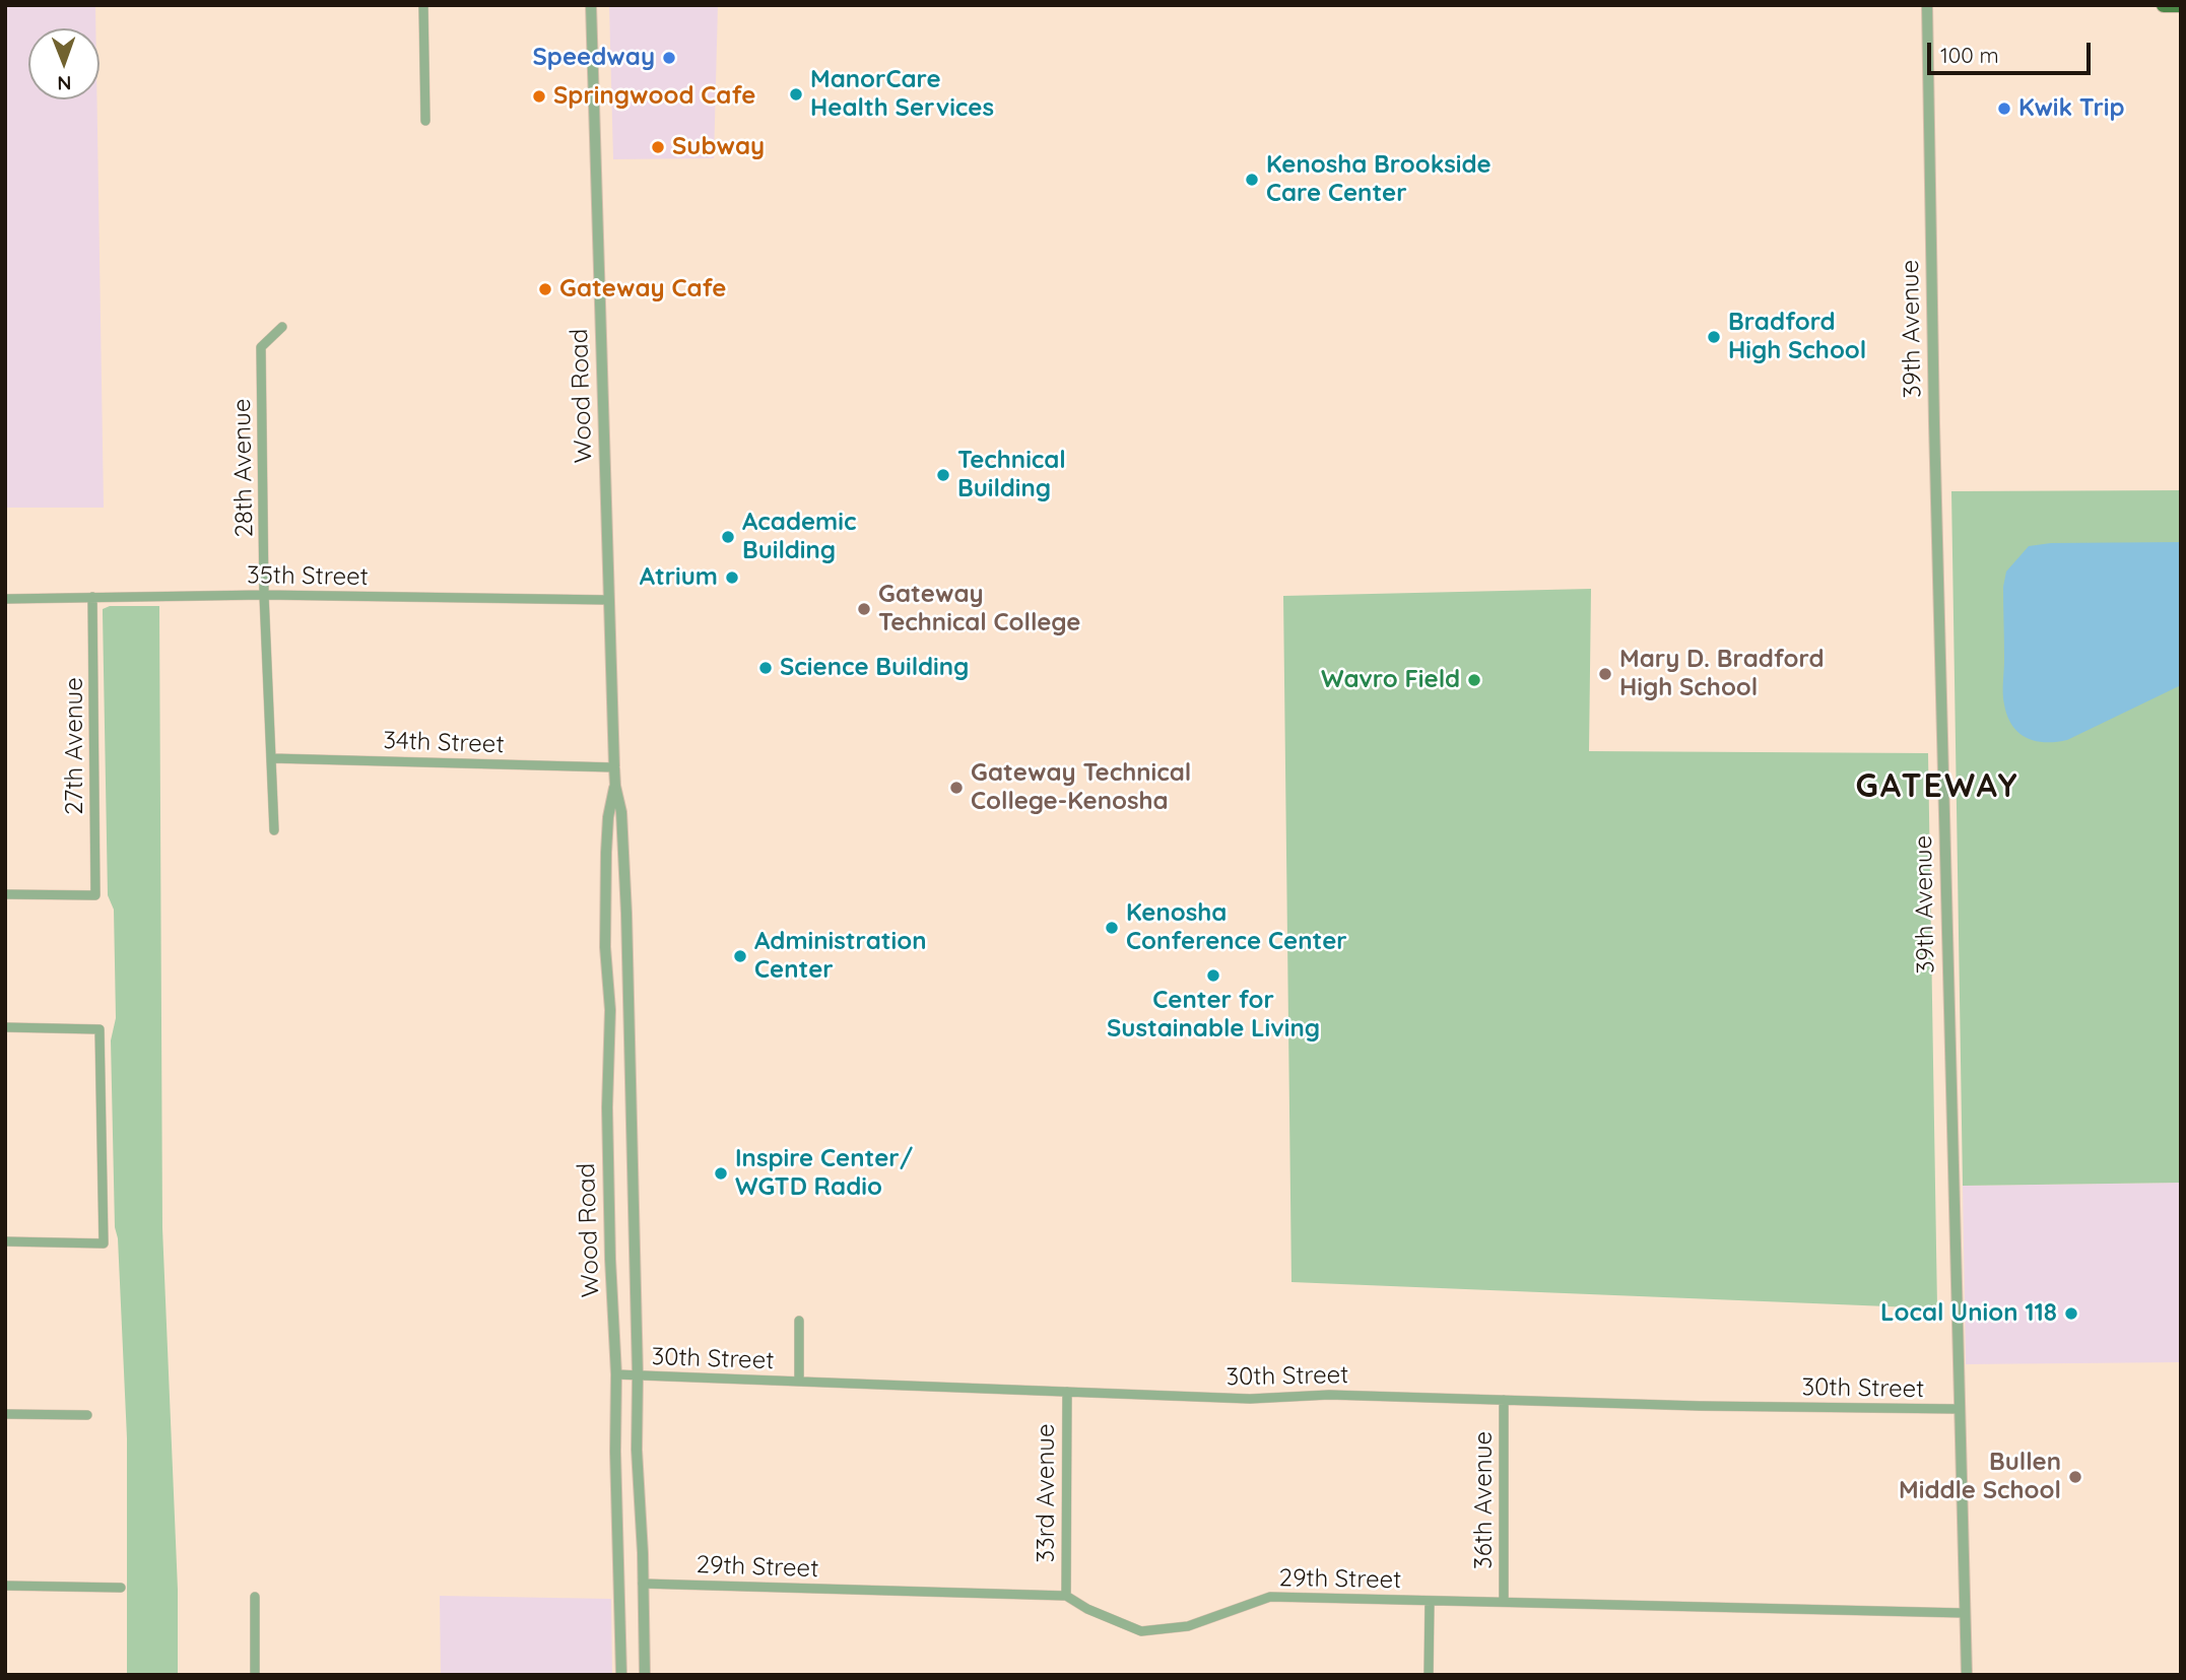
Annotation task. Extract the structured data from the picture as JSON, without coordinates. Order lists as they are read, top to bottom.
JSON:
{
  "streets": {
    "street": [
      "39th Avenue",
      "Wood Road",
      "28th Avenue",
      "35th Street",
      "34th Street",
      "27th Avenue",
      "30th Street",
      "33rd Avenue",
      "36th Avenue",
      "29th Street"
    ]
  },
  "crossings": [
    ["39th Avenue", "30th Street"],
    ["39th Avenue", "29th Street"],
    ["Wood Road", "35th Street"],
    ["Wood Road", "34th Street"],
    ["Wood Road", "30th Street"],
    ["Wood Road", "29th Street"],
    ["28th Avenue", "35th Street"],
    ["28th Avenue", "34th Street"],
    ["35th Street", "27th Avenue"],
    ["30th Street", "33rd Avenue"],
    ["30th Street", "36th Avenue"],
    ["33rd Avenue", "29th Street"],
    ["36th Avenue", "29th Street"]
  ],
  "districts": ["GATEWAY"],
  "places": [
    "Speedway",
    "ManorCare Health Services",
    "Springwood Cafe",
    "Kwik Trip",
    "Subway",
    "Kenosha Brookside Care Center",
    "Gateway Cafe",
    "Bradford High School",
    "Technical Building",
    "Academic Building",
    "Atrium",
    "Gateway Technical College",
    "Science Building",
    "Mary D. Bradford High School",
    "Wavro Field",
    "Gateway Technical College-Kenosha",
    "Kenosha Conference Center",
    "Administration Center",
    "Center for Sustainable Living",
    "Inspire Center/ WGTD Radio",
    "Local Union 118",
    "Bullen Middle School"
  ],
  "scale_bar": "100 m",
  "north": "bottom"
}
